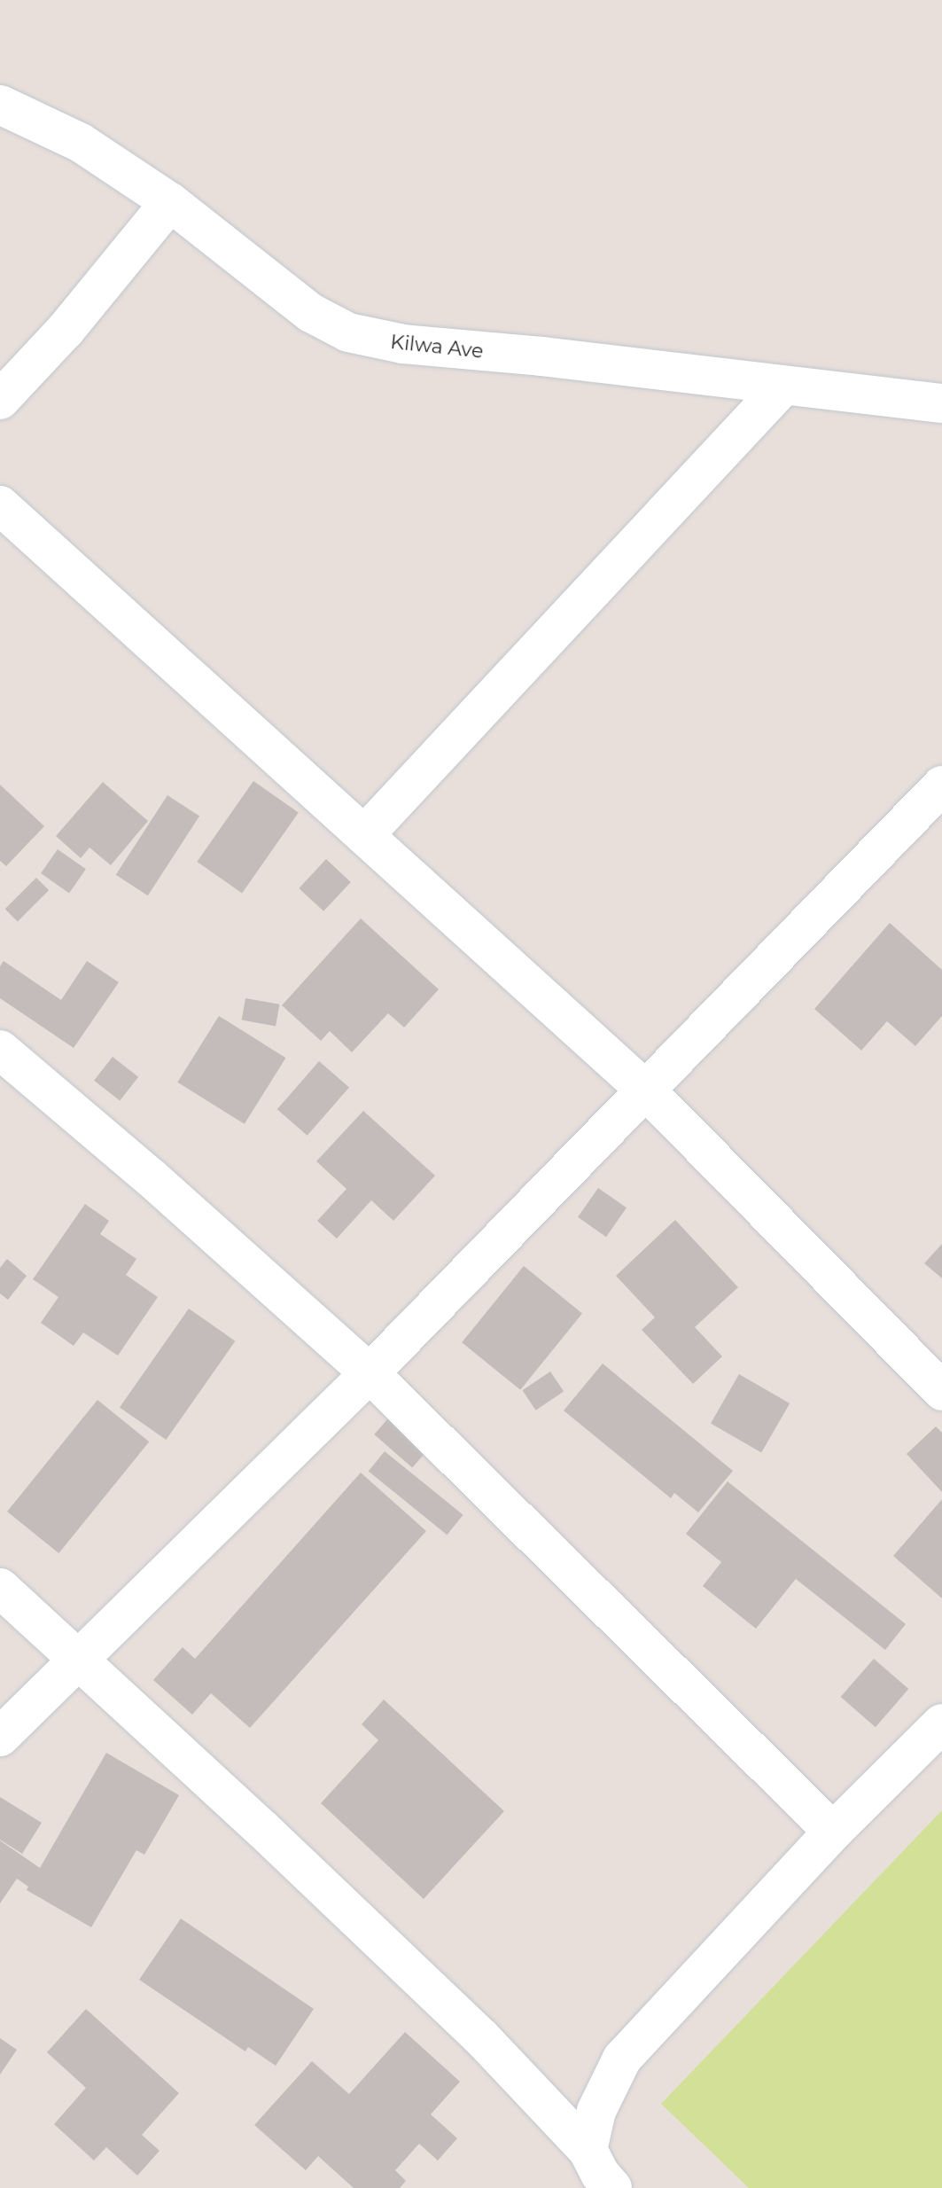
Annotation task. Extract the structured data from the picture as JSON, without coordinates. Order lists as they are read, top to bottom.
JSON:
{
  "streets": {
    "street": ["Kilwa Ave"]
  }
}
